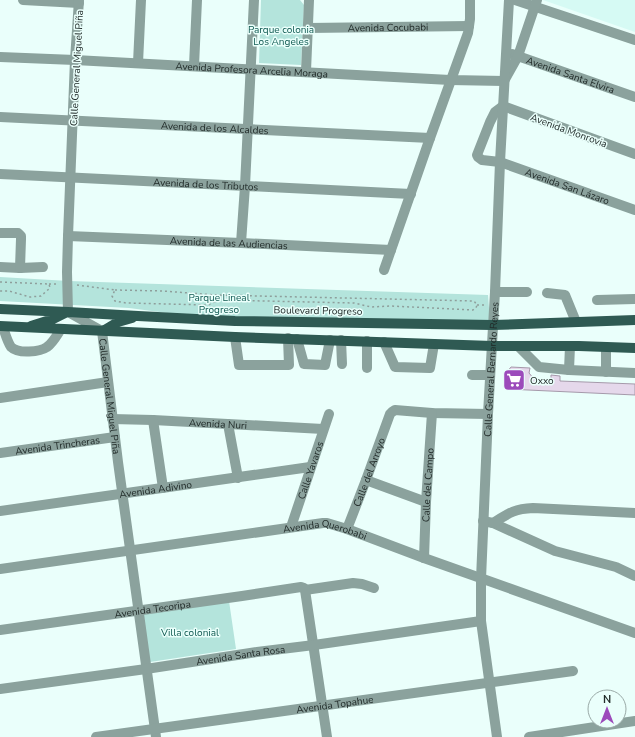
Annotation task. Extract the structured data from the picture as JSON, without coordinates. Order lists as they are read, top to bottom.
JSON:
{
  "streets": {
    "main road": ["Boulevard Progreso"],
    "street": [
      "Avenida Cocubabi",
      "Calle General Miguel Piña",
      "Avenida Profesora Arcelia Moraga",
      "Avenida Santa Elvira",
      "Avenida de los Alcaldes",
      "Avenida Monrovia",
      "Avenida de los Tributos",
      "Avenida San Lázaro",
      "Avenida de las Audiencias",
      "Calle General Bernardo Reyes",
      "Avenida Nuri",
      "Avenida Trincheras",
      "Calle Yavaros",
      "Calle del Arroyo",
      "Calle del Campo",
      "Avenida Adivino",
      "Avenida Querobabi",
      "Avenida Tecoripa",
      "Avenida Santa Rosa",
      "Avenida Topahue"
    ]
  },
  "crossings": [
    ["Calle General Miguel Piña", "Avenida Profesora Arcelia Moraga"],
    ["Calle General Miguel Piña", "Avenida de los Alcaldes"],
    ["Calle General Miguel Piña", "Avenida de los Tributos"],
    ["Calle General Miguel Piña", "Avenida de las Audiencias"],
    ["Calle General Miguel Piña", "Boulevard Progreso"],
    ["Calle General Miguel Piña", "Avenida Nuri"],
    ["Calle General Miguel Piña", "Avenida Trincheras"],
    ["Calle General Miguel Piña", "Avenida Adivino"],
    ["Calle General Miguel Piña", "Avenida Querobabi"],
    ["Calle General Miguel Piña", "Avenida Tecoripa"],
    ["Calle General Miguel Piña", "Avenida Santa Rosa"],
    ["Calle General Miguel Piña", "Avenida Topahue"],
    ["Avenida Profesora Arcelia Moraga", "Calle General Bernardo Reyes"],
    ["Avenida Santa Elvira", "Calle General Bernardo Reyes"],
    ["Avenida Monrovia", "Avenida San Lázaro"],
    ["Avenida Monrovia", "Calle General Bernardo Reyes"],
    ["Avenida San Lázaro", "Calle General Bernardo Reyes"],
    ["Boulevard Progreso", "Calle General Bernardo Reyes"],
    ["Calle General Bernardo Reyes", "Avenida Querobabi"],
    ["Calle General Bernardo Reyes", "Avenida Santa Rosa"],
    ["Calle General Bernardo Reyes", "Avenida Topahue"],
    ["Avenida Nuri", "Calle Yavaros"],
    ["Calle Yavaros", "Avenida Adivino"],
    ["Calle Yavaros", "Avenida Querobabi"],
    ["Calle del Arroyo", "Calle del Campo"],
    ["Calle del Arroyo", "Avenida Querobabi"],
    ["Calle del Campo", "Avenida Querobabi"]
  ],
  "parks": ["Parque colonia Los Angeles", "Parque Lineal Progreso", "Villa colonial"],
  "places": {
    "supermarket": ["Oxxo"]
  },
  "north": "top"
}
